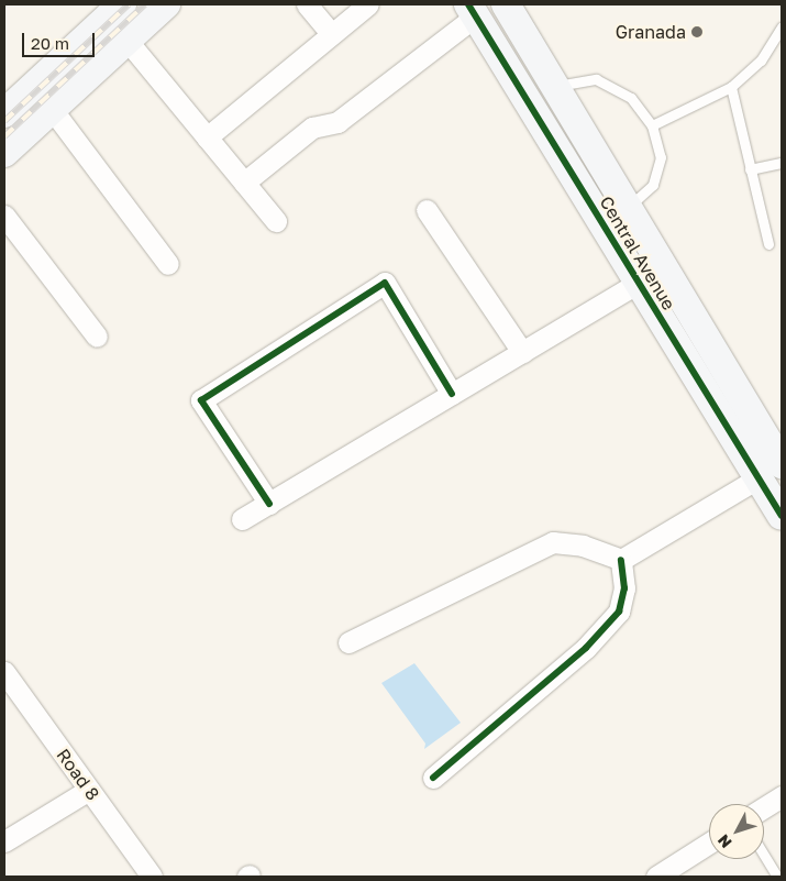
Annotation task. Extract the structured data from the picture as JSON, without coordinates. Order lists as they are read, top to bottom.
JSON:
{
  "streets": {
    "street": ["Central Avenue", "Road 8"]
  },
  "places": ["Granada"],
  "scale_bar": "20 m",
  "north": "bottom left"
}
